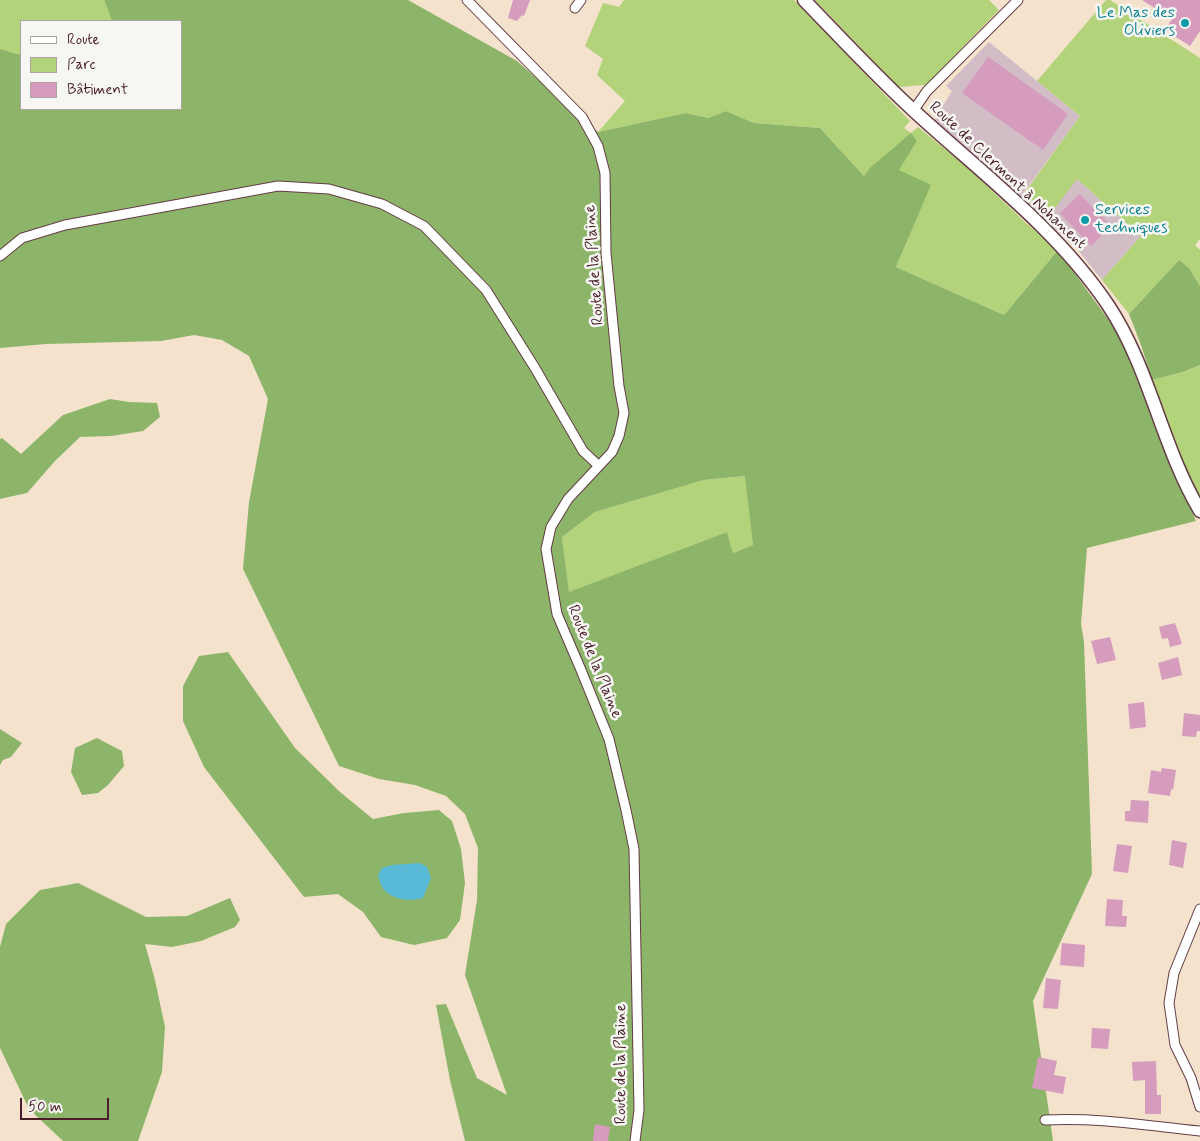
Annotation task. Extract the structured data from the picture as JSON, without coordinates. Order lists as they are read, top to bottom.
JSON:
{
  "streets": {
    "street": ["Route de Clermont à Nohanent", "Route de la Plaine"]
  },
  "places": ["Le Mas des Oliviers", "Services techniques"],
  "legend": ["Route", "Parc", "Bâtiment"],
  "scale_bar": "50 m"
}
